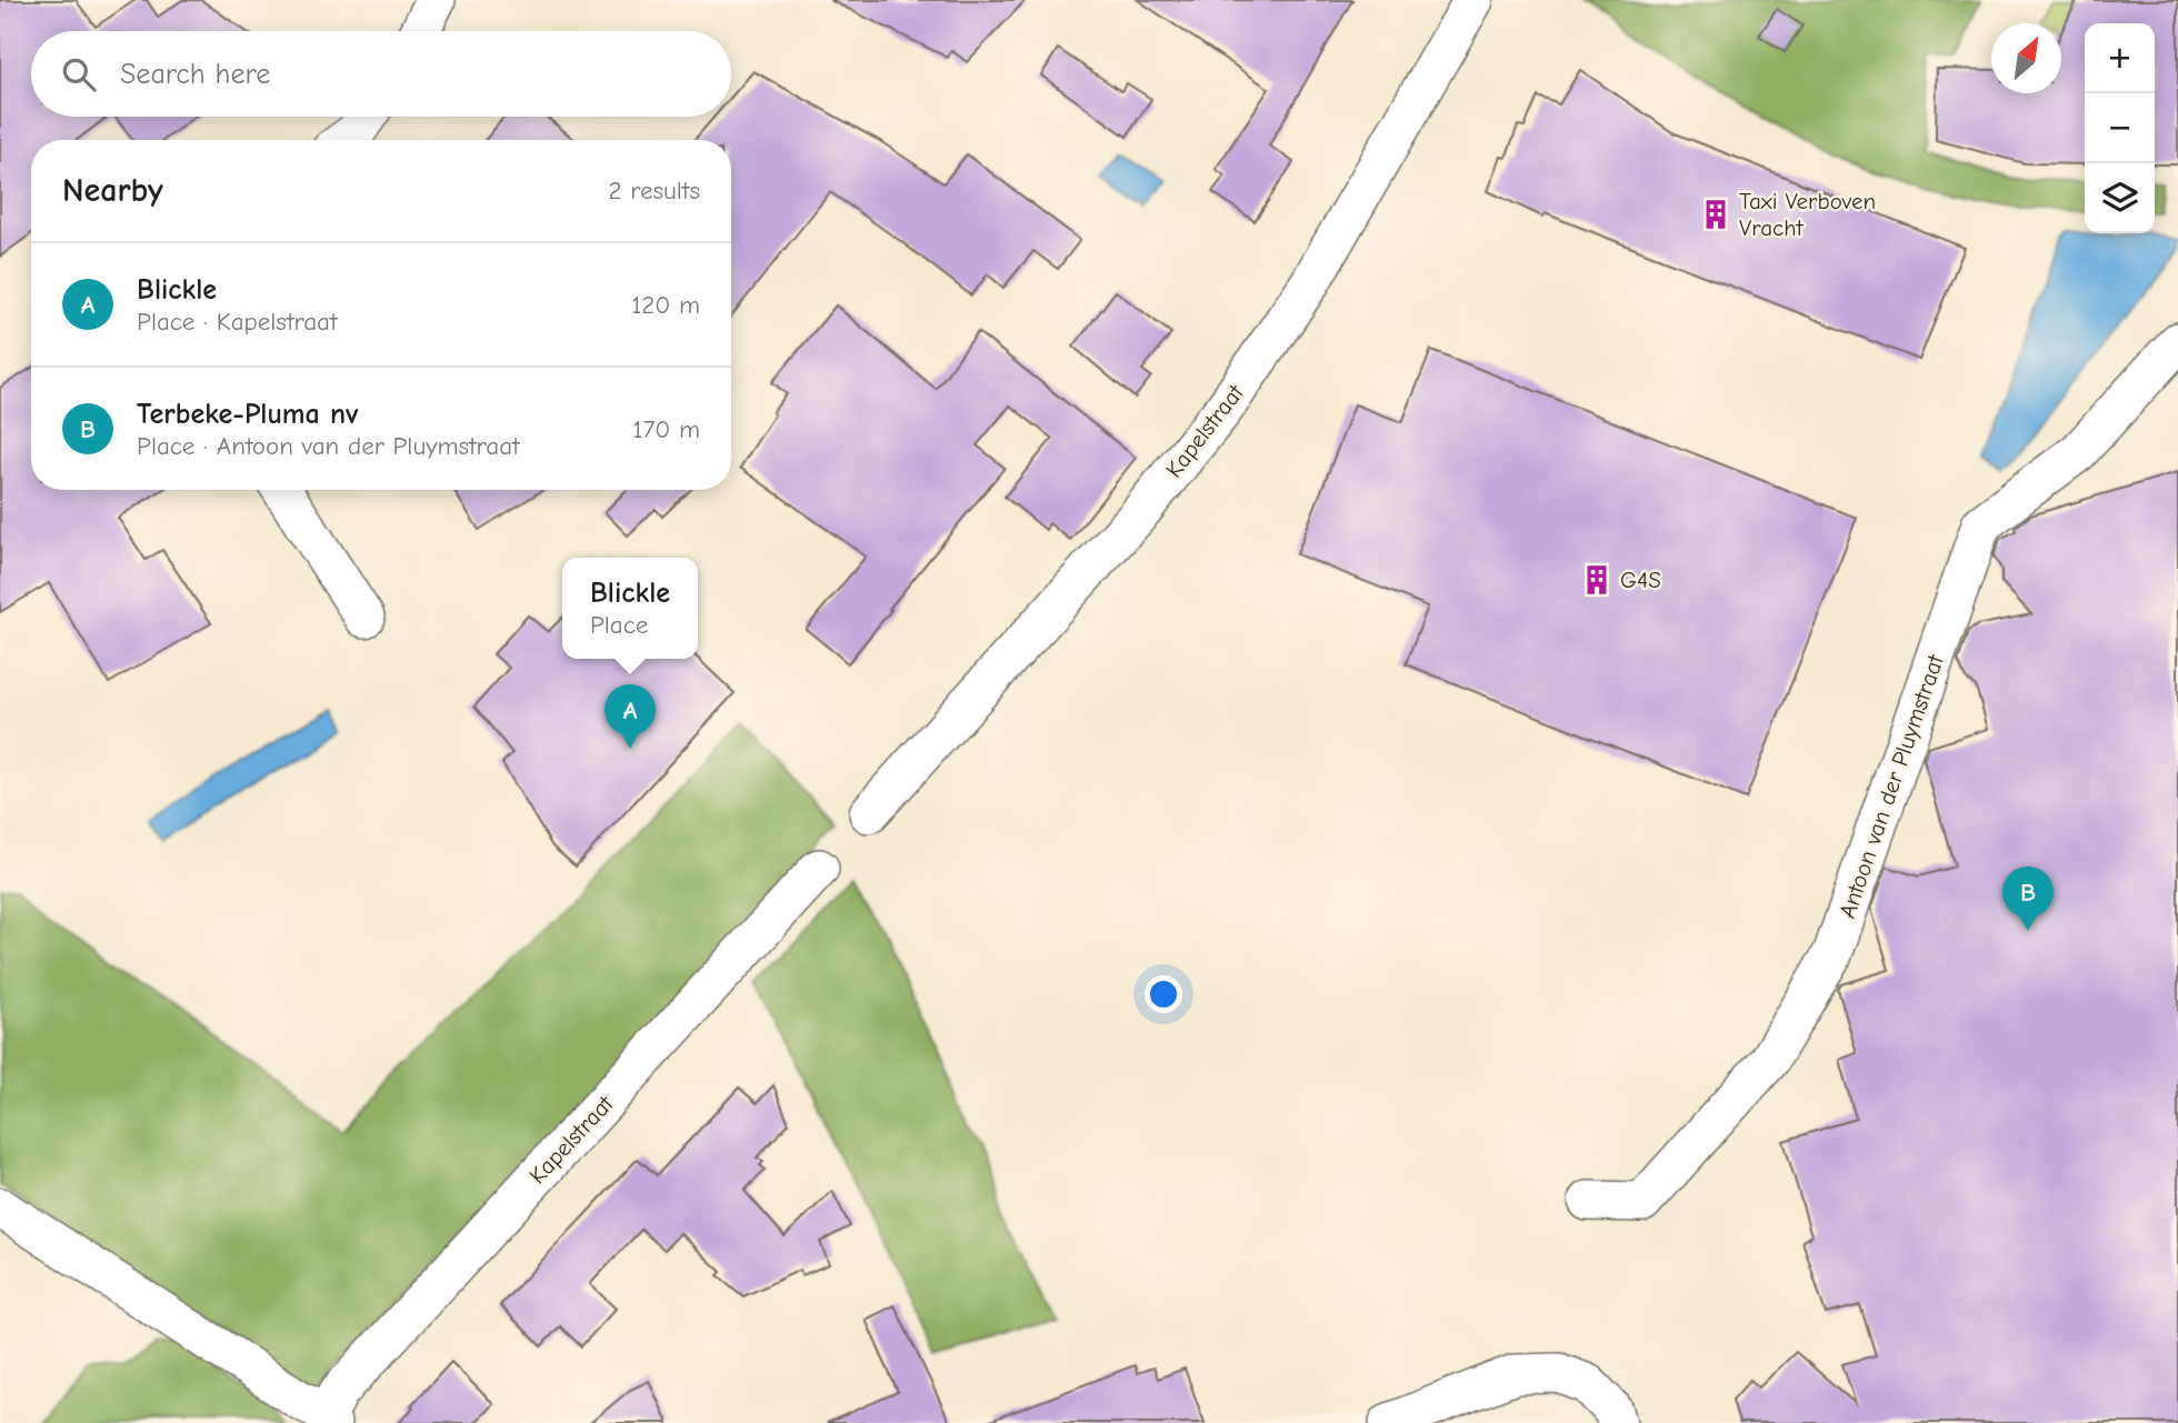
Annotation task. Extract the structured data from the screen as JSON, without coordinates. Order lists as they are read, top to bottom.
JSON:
{
  "streets": {
    "street": ["Kapelstraat", "Antoon van der Pluymstraat"]
  },
  "places": {
    "building": ["Taxi Verboven Vracht", "G4S"]
  },
  "north": "top right",
  "page": {
    "map_buttons": ["+", "−"],
    "search": "Search here",
    "heading": ["Nearby", "2 results"],
    "list": [
      {
        "mark": "A",
        "name": "Blickle",
        "note": "Place · Kapelstraat",
        "value": "120 m"
      },
      {
        "mark": "B",
        "name": "Terbeke-Pluma nv",
        "note": "Place · Antoon van der Pluymstraat",
        "value": "170 m"
      }
    ],
    "popup": ["Blickle", "Place"],
    "pins": ["A", "B"]
  }
}
